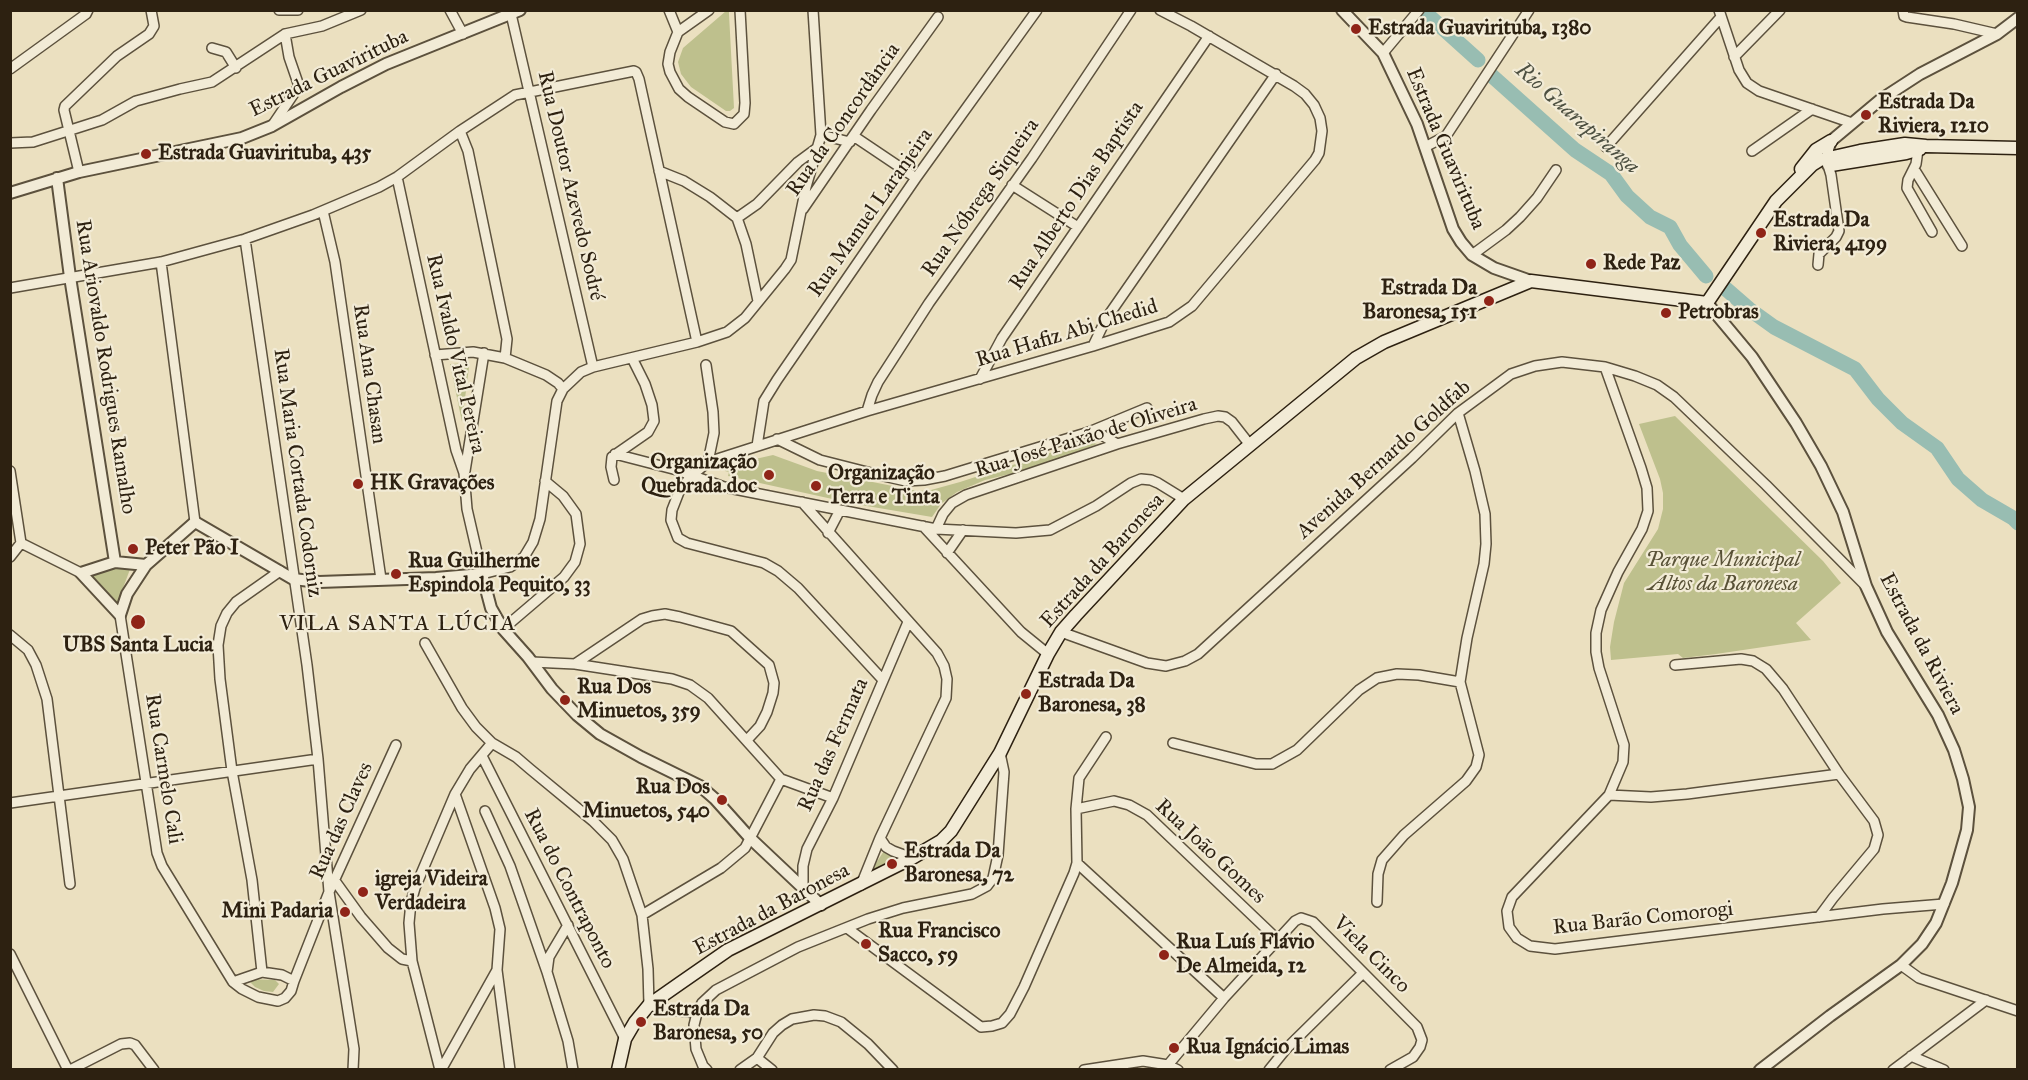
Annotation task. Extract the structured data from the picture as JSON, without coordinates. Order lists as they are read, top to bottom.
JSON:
{
  "streets": {
    "main road": ["Estrada Guavirituba", "Estrada da Baronesa"],
    "street": [
      "Rua da Concordância",
      "Rua Doutor Azevedo Sodré",
      "Rua Alberto Dias Baptista",
      "Rua Nóbrega Siqueira",
      "Rua Manuel Laranjeira",
      "Rua Hafiz Abi Chedid",
      "Rua Ivaldo Vital Pereira",
      "Rua Ariovaldo Rodrigues Ramalho",
      "Rua Ana Chasan",
      "Rua José Paixão de Oliveira",
      "Avenida Bernardo Goldfab",
      "Rua Maria Cortada Codorniz",
      "Estrada da Riviera",
      "Rua das Fermata",
      "Rua Carmelo Cali",
      "Rua das Claves",
      "Rua João Gomes",
      "Rua do Contraponto",
      "Rua Barão Comorogi",
      "Viela Cinco"
    ]
  },
  "crossings": [
    ["Estrada Guavirituba", "Rua Doutor Azevedo Sodré"],
    ["Estrada Guavirituba", "Rua Ariovaldo Rodrigues Ramalho"],
    ["Estrada Guavirituba", "Estrada da Baronesa"],
    ["Estrada Guavirituba", "Estrada da Riviera"],
    ["Rua Alberto Dias Baptista", "Rua Hafiz Abi Chedid"],
    ["Rua Nóbrega Siqueira", "Rua Hafiz Abi Chedid"],
    ["Rua Manuel Laranjeira", "Rua Hafiz Abi Chedid"],
    ["Rua José Paixão de Oliveira", "Estrada da Baronesa"],
    ["Avenida Bernardo Goldfab", "Estrada da Baronesa"],
    ["Avenida Bernardo Goldfab", "Estrada da Riviera"],
    ["Avenida Bernardo Goldfab", "Rua Barão Comorogi"],
    ["Rua Maria Cortada Codorniz", "Rua das Claves"],
    ["Estrada da Baronesa", "Rua do Contraponto"],
    ["Estrada da Riviera", "Rua Barão Comorogi"],
    ["Rua Carmelo Cali", "Rua das Claves"],
    ["Rua João Gomes", "Viela Cinco"]
  ],
  "districts": ["VILA SANTA LÚCIA"],
  "water": ["Rio Guarapiranga"],
  "parks": ["Parque Municipal Altos da Baronesa"],
  "places": [
    "Estrada Guavirituba, 1380",
    "Estrada Da Riviera, 1210",
    "Estrada Guavirituba, 435",
    "Estrada Da Riviera, 4199",
    "Rede Paz",
    "Estrada Da Baronesa, 151",
    "Petrobras",
    "Organização Quebrada.doc",
    "HK Gravações",
    "Organização Terra e Tinta",
    "Peter Pão I",
    "Rua Guilherme Espindola Pequito, 33",
    "UBS Santa Lucia",
    "Estrada Da Baronesa, 38",
    "Rua Dos Minuetos, 359",
    "Rua Dos Minuetos, 540",
    "Estrada Da Baronesa, 72",
    "igreja Videira Verdadeira",
    "Mini Padaria",
    "Rua Francisco Sacco, 59",
    "Rua Luís Flávio De Almeida, 12",
    "Estrada Da Baronesa, 50",
    "Rua Ignácio Limas"
  ]
}
